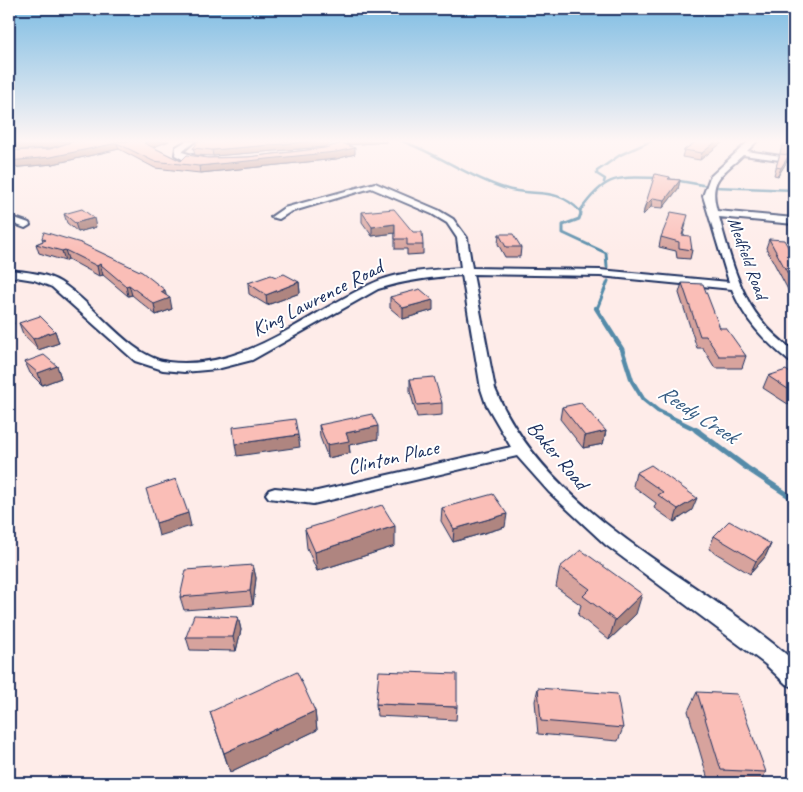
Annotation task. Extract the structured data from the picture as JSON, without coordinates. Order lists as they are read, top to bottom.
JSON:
{
  "streets": {
    "street": [
      "Medfield Road",
      "King Lawrence Road",
      "Baker Road",
      "Clinton Place"
    ]
  },
  "crossings": [
    ["Medfield Road", "King Lawrence Road"],
    ["King Lawrence Road", "Baker Road"],
    ["Baker Road", "Clinton Place"]
  ],
  "water": ["Reedy Creek"]
}
